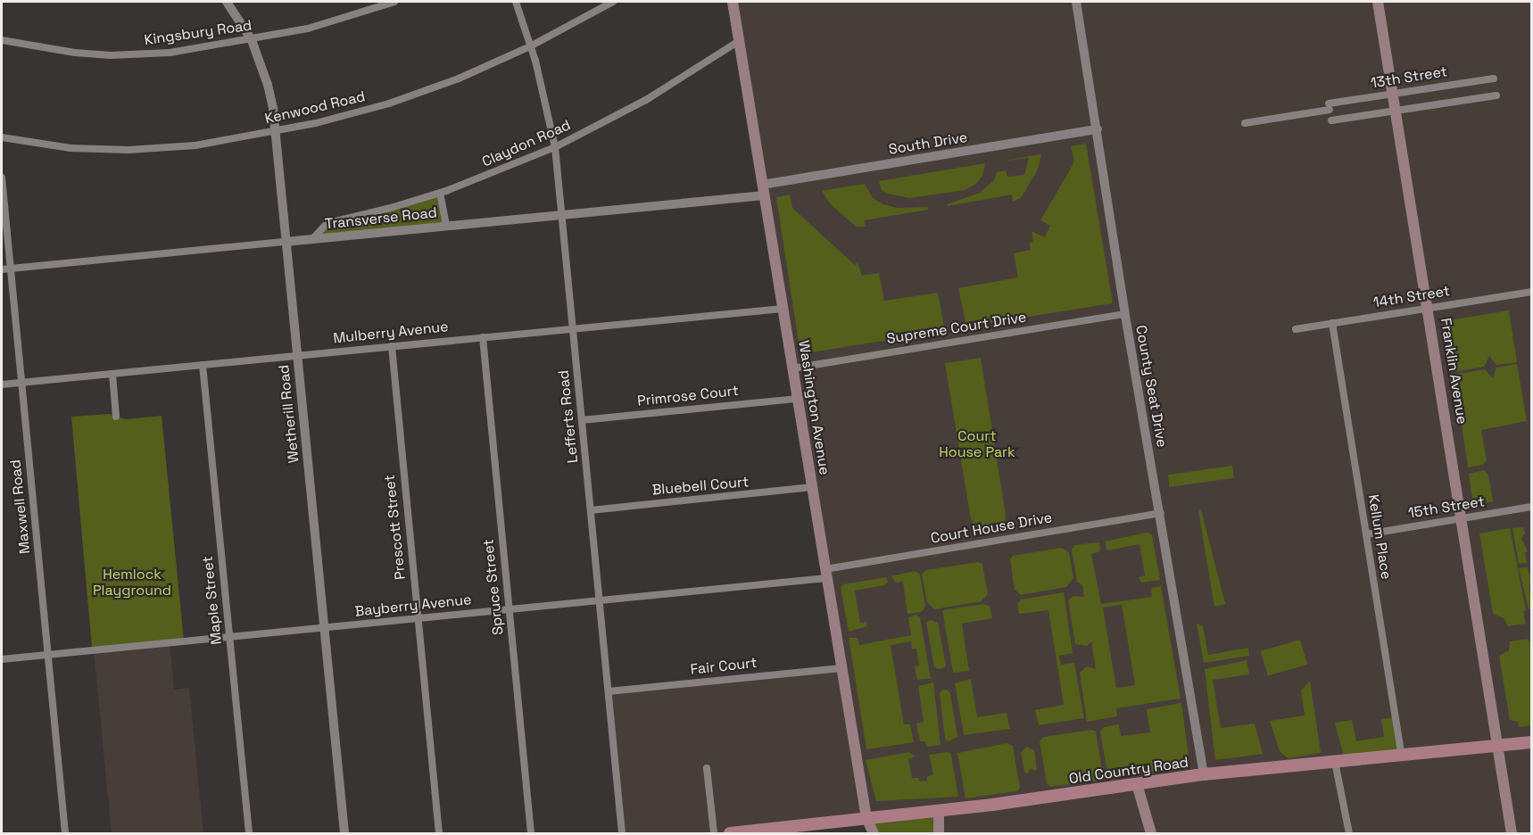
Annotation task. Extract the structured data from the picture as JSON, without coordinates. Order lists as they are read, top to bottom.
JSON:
{
  "streets": {
    "main road": ["Franklin Avenue", "Washington Avenue", "Old Country Road"],
    "street": [
      "Kingsbury Road",
      "13th Street",
      "Kenwood Road",
      "Claydon Road",
      "South Drive",
      "Transverse Road",
      "14th Street",
      "Supreme Court Drive",
      "Mulberry Avenue",
      "County Seat Drive",
      "Primrose Court",
      "Wetherill Road",
      "Lefferts Road",
      "Bluebell Court",
      "Maxwell Road",
      "15th Street",
      "Prescott Street",
      "Court House Drive",
      "Kellum Place",
      "Spruce Street",
      "Maple Street",
      "Bayberry Avenue",
      "Fair Court"
    ]
  },
  "crossings": [
    ["Kingsbury Road", "Wetherill Road"],
    ["13th Street", "Franklin Avenue"],
    ["Kenwood Road", "Wetherill Road"],
    ["Kenwood Road", "Lefferts Road"],
    ["Claydon Road", "Transverse Road"],
    ["Claydon Road", "Washington Avenue"],
    ["Claydon Road", "Lefferts Road"],
    ["South Drive", "Transverse Road"],
    ["South Drive", "County Seat Drive"],
    ["South Drive", "Washington Avenue"],
    ["Transverse Road", "Washington Avenue"],
    ["Transverse Road", "Wetherill Road"],
    ["Transverse Road", "Lefferts Road"],
    ["Transverse Road", "Maxwell Road"],
    ["14th Street", "Franklin Avenue"],
    ["14th Street", "Kellum Place"],
    ["Supreme Court Drive", "County Seat Drive"],
    ["Supreme Court Drive", "Washington Avenue"],
    ["Mulberry Avenue", "Washington Avenue"],
    ["Mulberry Avenue", "Wetherill Road"],
    ["Mulberry Avenue", "Lefferts Road"],
    ["Mulberry Avenue", "Maxwell Road"],
    ["Mulberry Avenue", "Prescott Street"],
    ["Mulberry Avenue", "Spruce Street"],
    ["Mulberry Avenue", "Maple Street"],
    ["Franklin Avenue", "15th Street"],
    ["Franklin Avenue", "Old Country Road"],
    ["County Seat Drive", "Court House Drive"],
    ["County Seat Drive", "Old Country Road"],
    ["Primrose Court", "Washington Avenue"],
    ["Primrose Court", "Lefferts Road"],
    ["Washington Avenue", "Bluebell Court"],
    ["Washington Avenue", "Court House Drive"],
    ["Washington Avenue", "Bayberry Avenue"],
    ["Washington Avenue", "Fair Court"],
    ["Washington Avenue", "Old Country Road"],
    ["Wetherill Road", "Bayberry Avenue"],
    ["Lefferts Road", "Bluebell Court"],
    ["Lefferts Road", "Bayberry Avenue"],
    ["Lefferts Road", "Fair Court"],
    ["Maxwell Road", "Bayberry Avenue"],
    ["15th Street", "Kellum Place"],
    ["Prescott Street", "Bayberry Avenue"],
    ["Court House Drive", "Bayberry Avenue"],
    ["Kellum Place", "Old Country Road"],
    ["Spruce Street", "Bayberry Avenue"],
    ["Maple Street", "Bayberry Avenue"]
  ],
  "parks": ["Court House Park", "Hemlock Playground"]
}
